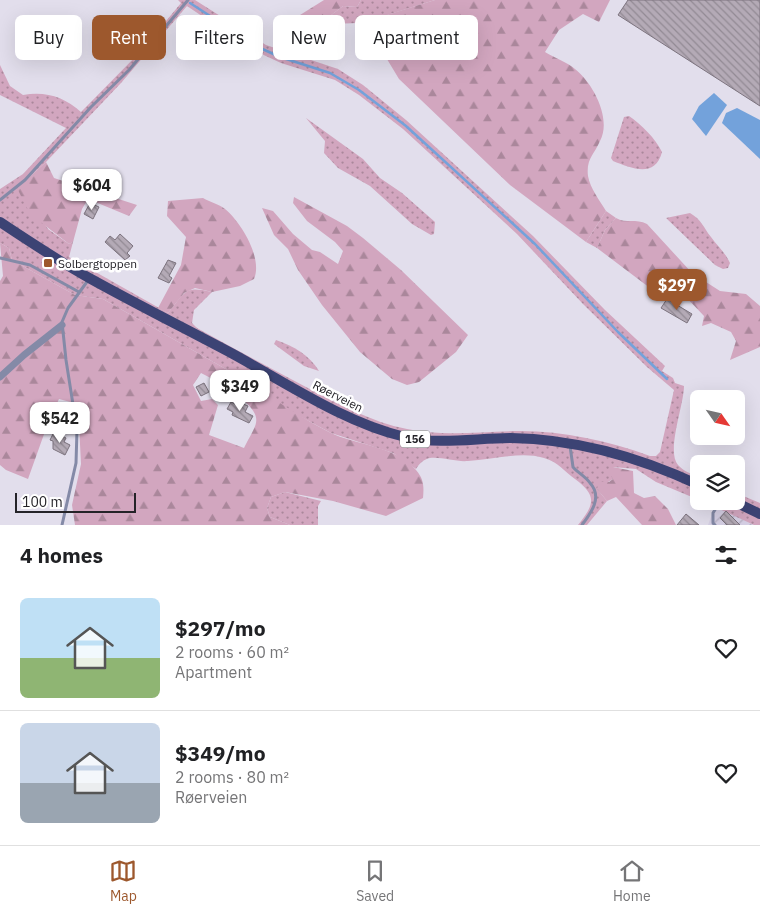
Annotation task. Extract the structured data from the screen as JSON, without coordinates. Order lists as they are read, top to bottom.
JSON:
{
  "streets": {
    "main road": ["Røerveien", "156"]
  },
  "places": {
    "transit": ["Solbergtoppen"]
  },
  "scale_bar": "100 m",
  "north": "bottom right",
  "page": {
    "chip": [
      "Buy",
      "Rent",
      "Filters",
      "New",
      "Apartment"
    ],
    "price": [
      "$604",
      "$297",
      "$349",
      "$542"
    ],
    "scale": "100 m",
    "heading": "4 homes",
    "list": [
      {
        "name": "$297/mo",
        "note": "2 rooms · 60 m² · Apartment"
      },
      {
        "name": "$349/mo",
        "note": "2 rooms · 80 m² · Røerveien"
      }
    ],
    "tabs": ["Map", "Saved", "Home"]
  }
}
